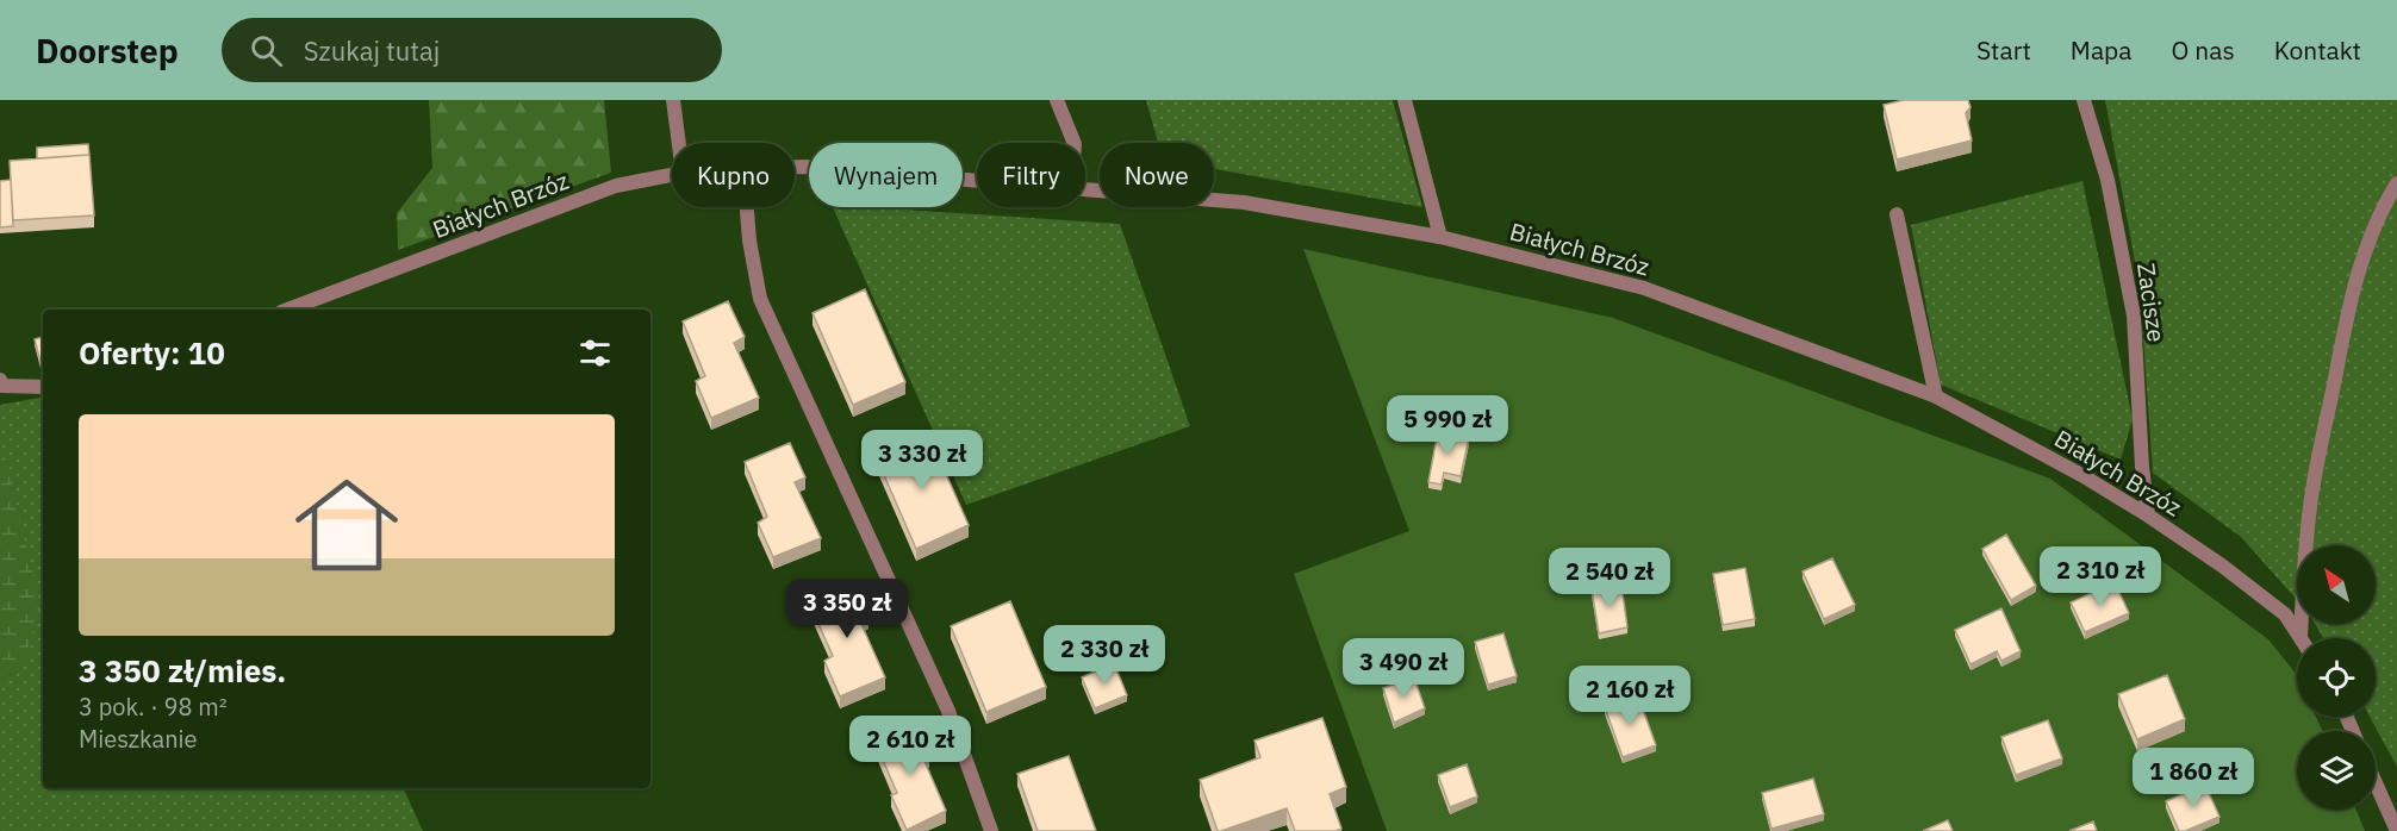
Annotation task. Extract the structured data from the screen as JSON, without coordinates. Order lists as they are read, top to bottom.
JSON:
{
  "streets": {
    "street": ["Białych Brzóz", "Zacisze"]
  },
  "crossings": [
    ["Białych Brzóz", "Zacisze"]
  ],
  "north": "top left",
  "page": {
    "header": "Doorstep",
    "search": "Szukaj tutaj",
    "nav": [
      "Start",
      "Mapa",
      "O nas",
      "Kontakt"
    ],
    "chip": [
      "Kupno",
      "Wynajem",
      "Filtry",
      "Nowe"
    ],
    "heading": "Oferty: 10",
    "price": [
      "5 990 zł",
      "3 330 zł",
      "2 310 zł",
      "2 540 zł",
      "3 350 zł",
      "2 330 zł",
      "3 490 zł",
      "2 160 zł",
      "2 610 zł",
      "1 860 zł"
    ],
    "list": [
      {
        "name": "3 350 zł/mies.",
        "note": "3 pok. · 98 m² · Mieszkanie"
      }
    ]
  }
}
